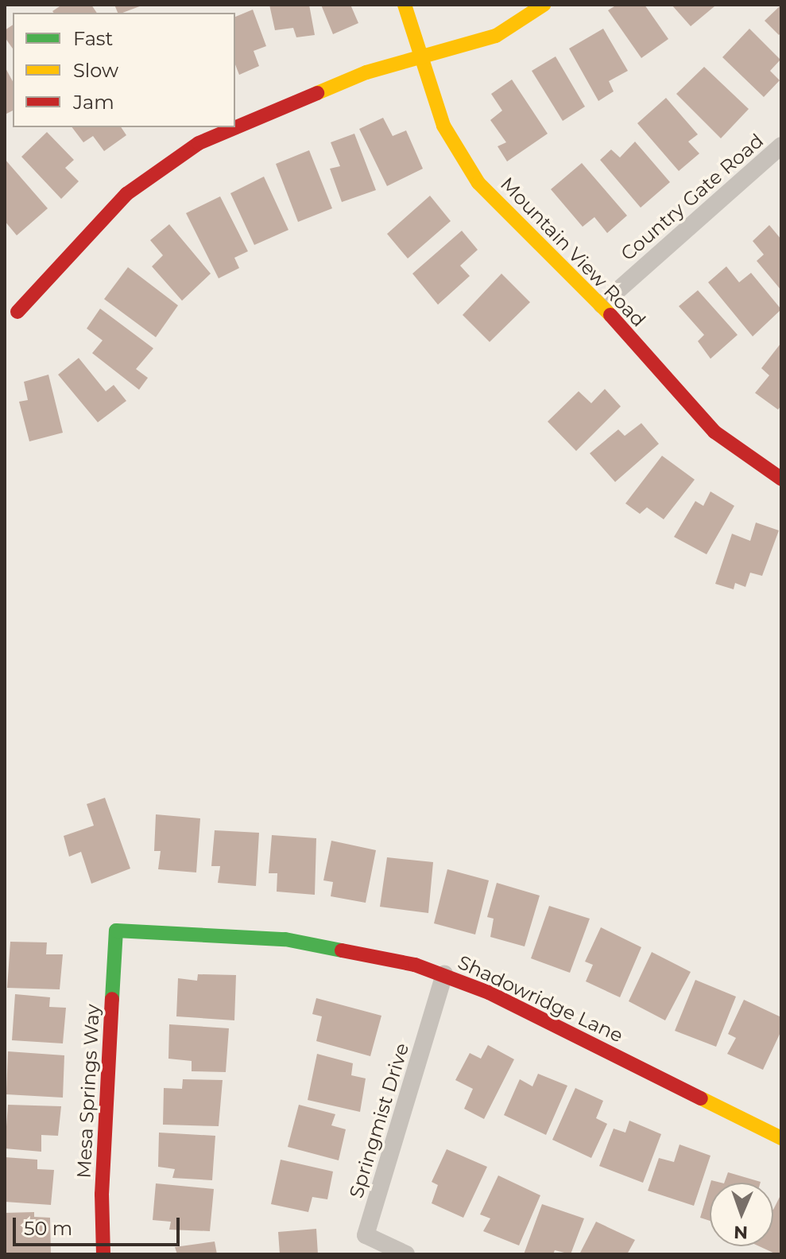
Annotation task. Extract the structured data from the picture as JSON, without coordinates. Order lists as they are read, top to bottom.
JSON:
{
  "streets": {
    "street": [
      "Country Gate Road",
      "Mountain View Road",
      "Shadowridge Lane",
      "Mesa Springs Way",
      "Springmist Drive"
    ]
  },
  "crossings": [
    ["Country Gate Road", "Mountain View Road"],
    ["Shadowridge Lane", "Mesa Springs Way"],
    ["Shadowridge Lane", "Springmist Drive"]
  ],
  "legend": ["Fast", "Slow", "Jam"],
  "scale_bar": "50 m",
  "north": "bottom"
}
